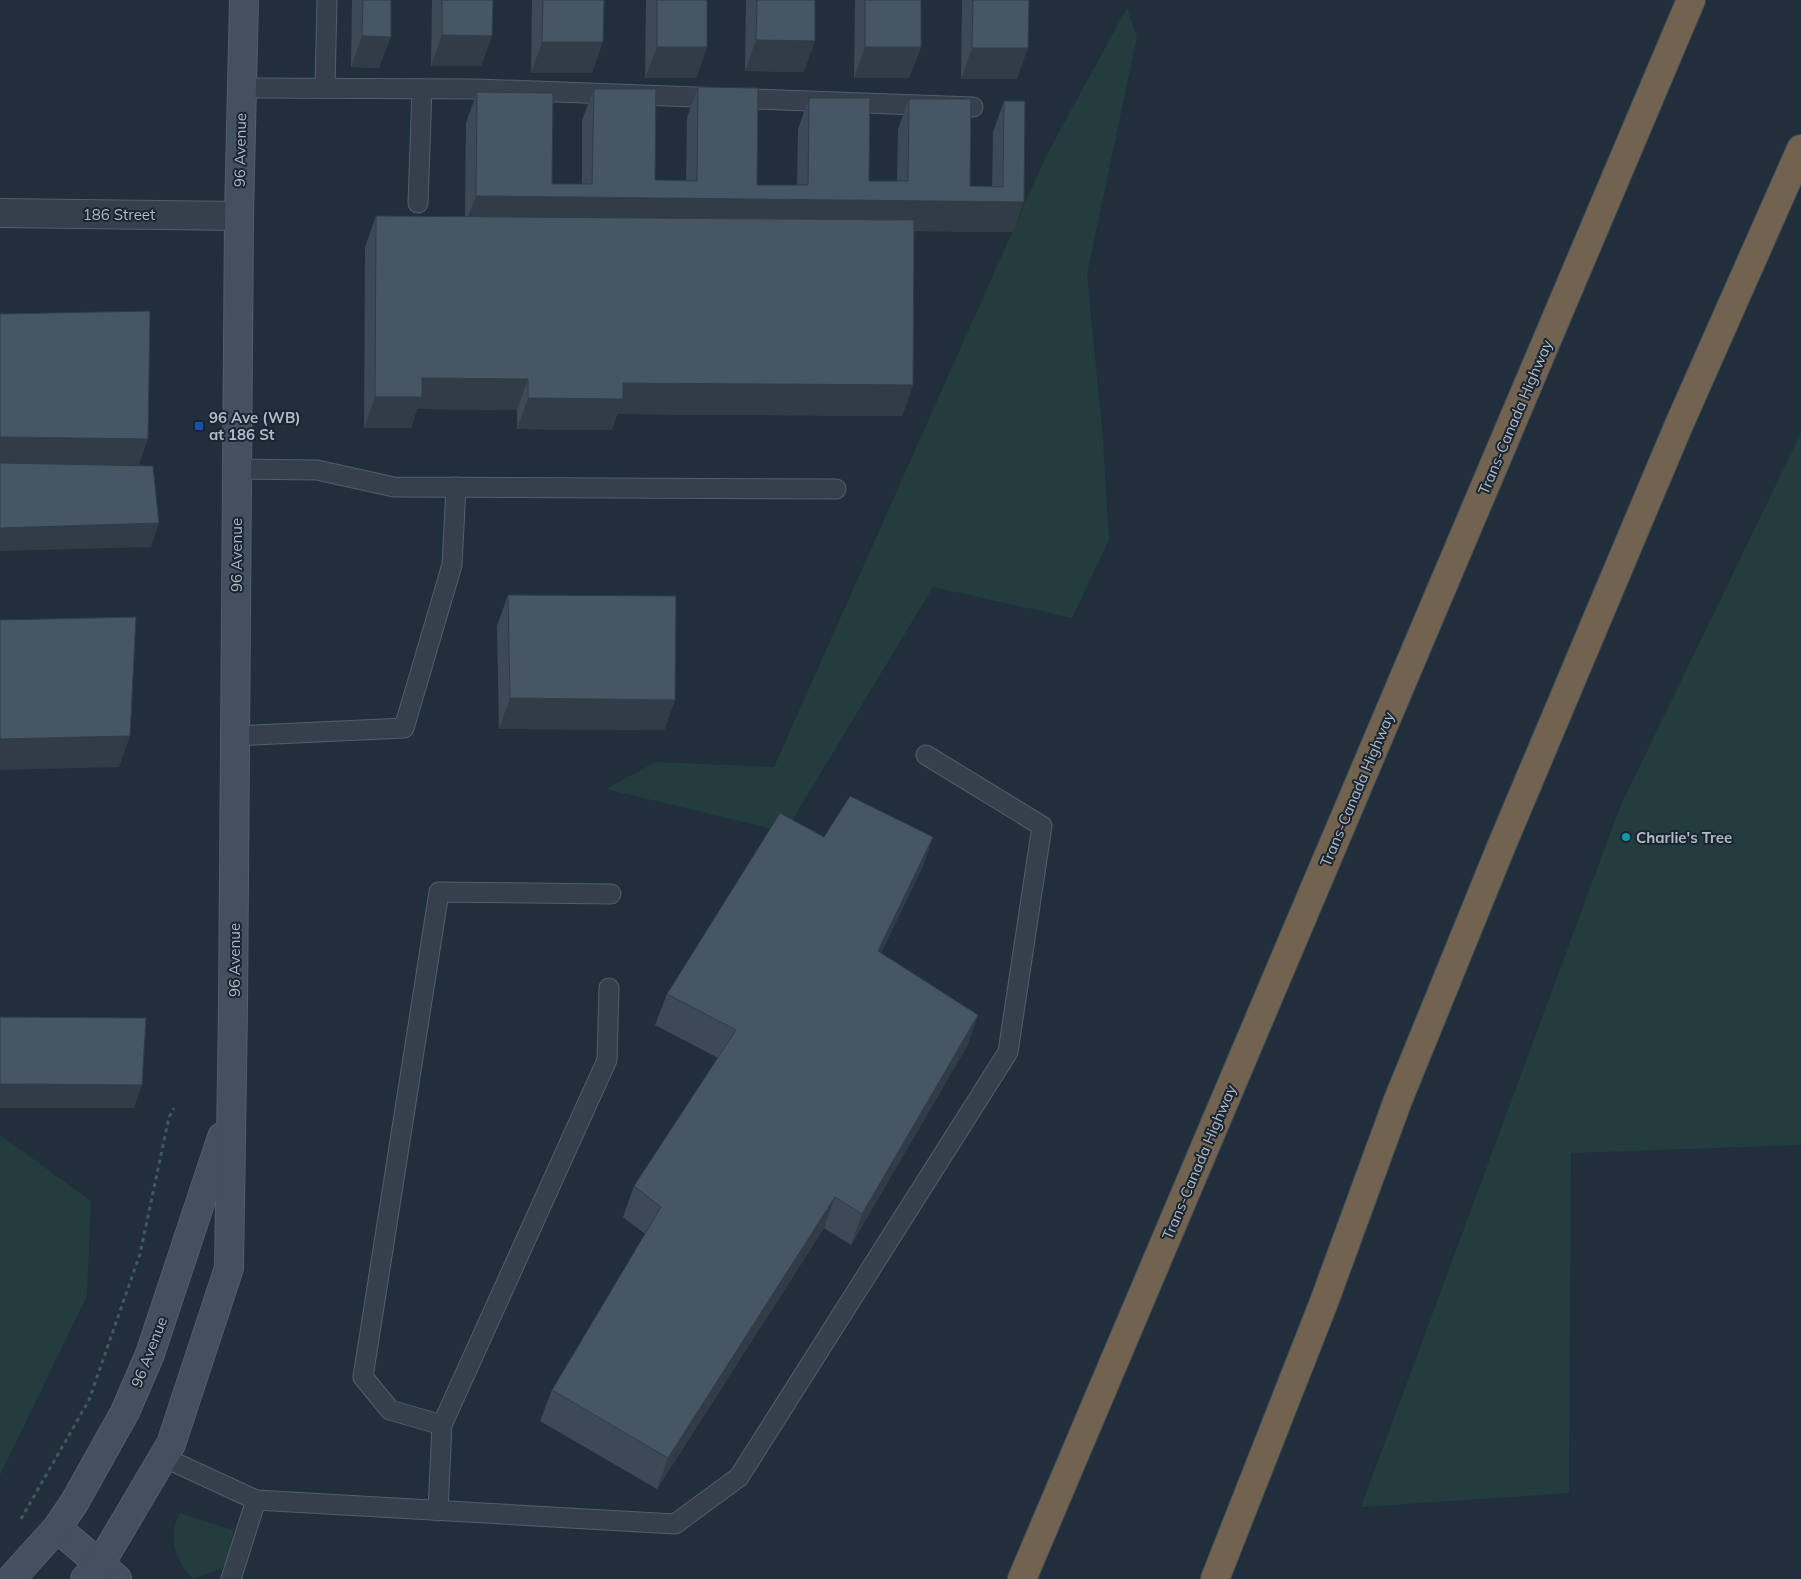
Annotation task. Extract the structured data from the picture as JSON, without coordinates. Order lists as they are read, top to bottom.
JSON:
{
  "streets": {
    "highway": ["Trans-Canada Highway"],
    "main road": ["96 Avenue"],
    "street": ["186 Street"]
  },
  "crossings": [
    ["96 Avenue", "186 Street"]
  ],
  "places": {
    "transit": ["96 Ave (WB) at 186 St"],
    "other": ["Charlie's Tree"]
  }
}
